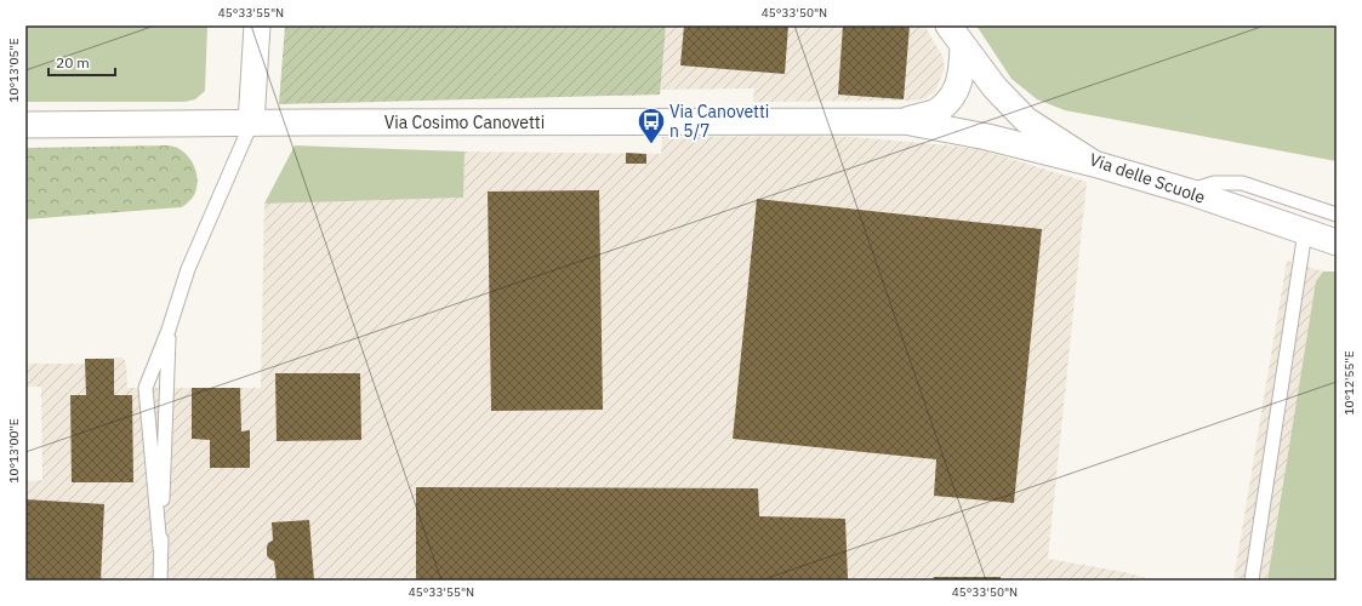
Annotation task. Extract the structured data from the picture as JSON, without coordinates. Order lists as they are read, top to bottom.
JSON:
{
  "streets": {
    "street": ["Via Cosimo Canovetti", "Via delle Scuole"]
  },
  "crossings": [
    ["Via Cosimo Canovetti", "Via delle Scuole"]
  ],
  "places": {
    "bus stop": ["Via Canovetti n 5/7"]
  },
  "scale_bar": "20 m",
  "coordinates": [
    "45°33'55\"N",
    "45°33'50\"N",
    "10°13'05\"E",
    "10°12'55\"E",
    "10°13'00\"E"
  ]
}
